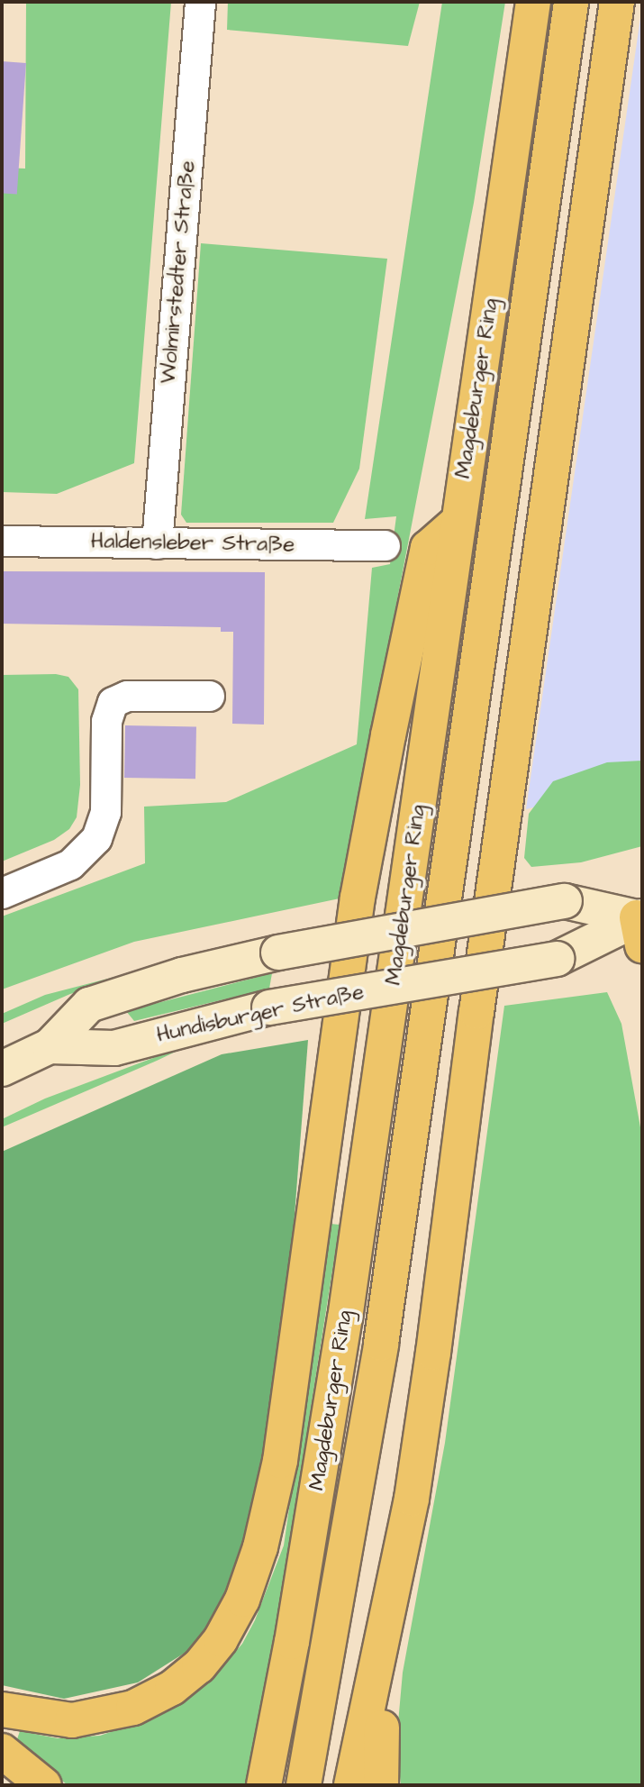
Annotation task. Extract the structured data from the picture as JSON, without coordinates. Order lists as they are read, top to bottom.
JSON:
{
  "streets": {
    "highway": ["Magdeburger Ring"],
    "main road": ["Hundisburger Straße"],
    "street": ["Wolmirstedter Straße", "Haldensleber Straße"]
  },
  "crossings": [
    ["Wolmirstedter Straße", "Haldensleber Straße"]
  ]
}
